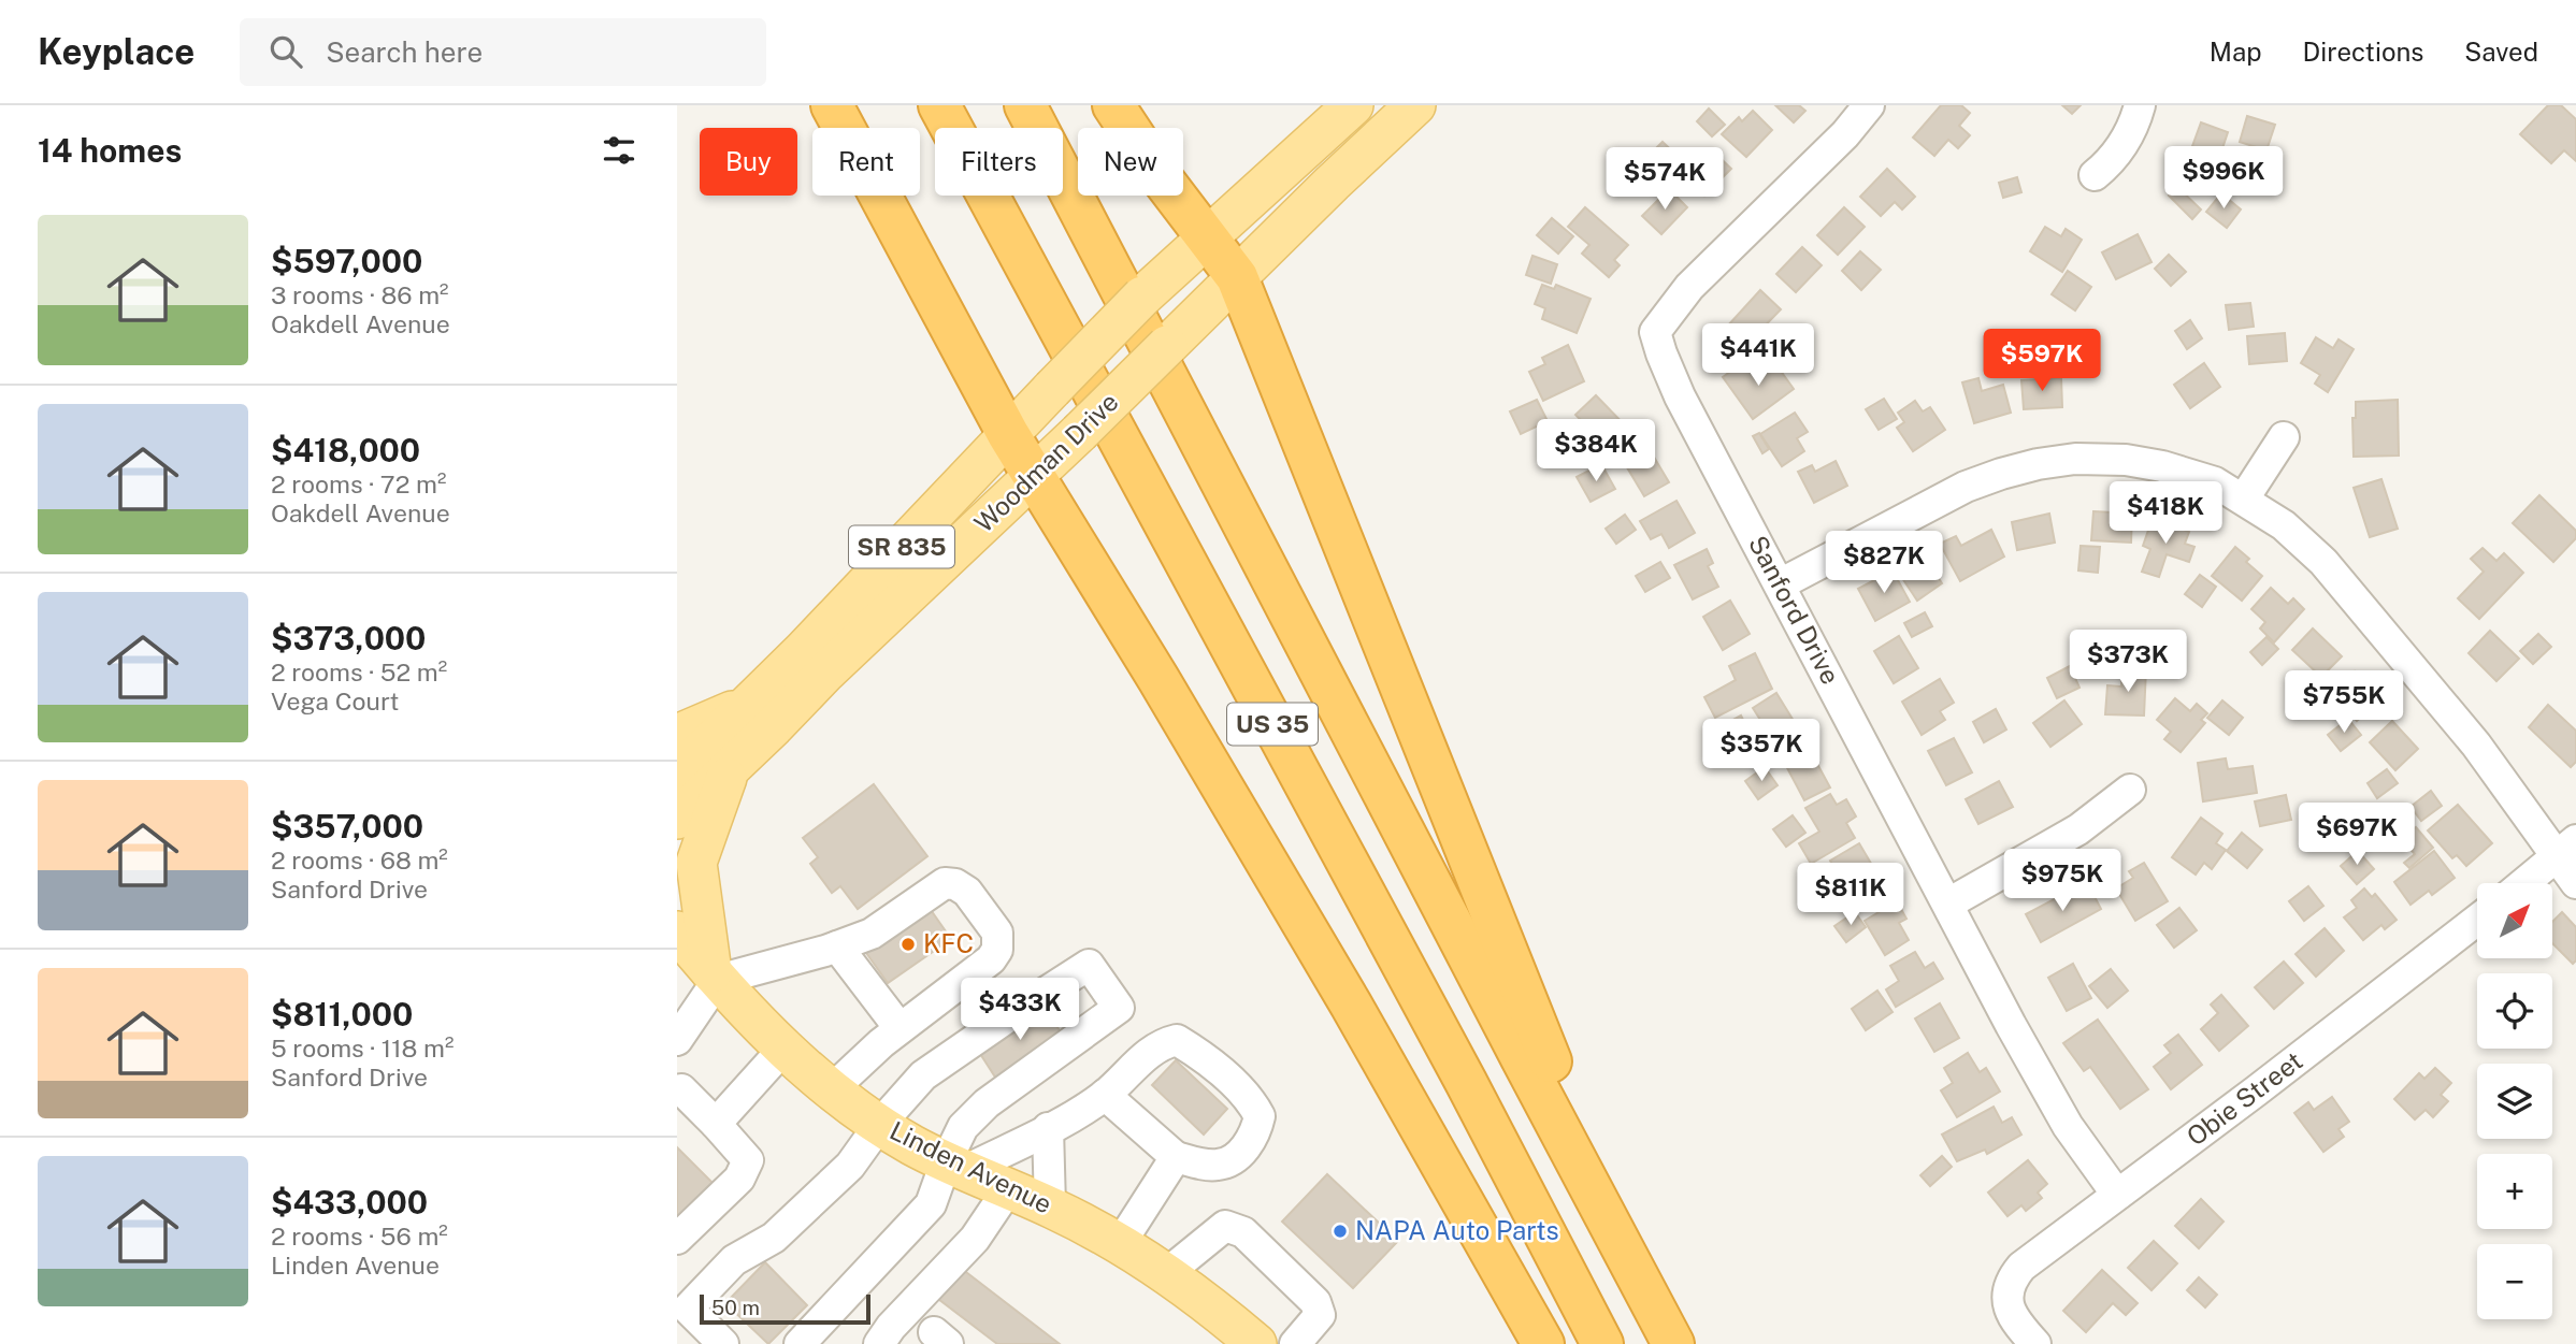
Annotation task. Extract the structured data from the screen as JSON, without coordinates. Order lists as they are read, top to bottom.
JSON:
{
  "streets": {
    "highway": ["US 35"],
    "main road": ["Woodman Drive", "SR 835", "Linden Avenue"],
    "street": ["Sanford Drive", "Obie Street"]
  },
  "crossings": [
    ["Sanford Drive", "Obie Street"]
  ],
  "places": ["KFC", "NAPA Auto Parts"],
  "scale_bar": "50 m",
  "north": "top right",
  "page": {
    "header": "Keyplace",
    "search": "Search here",
    "nav": ["Map", "Directions", "Saved"],
    "heading": "14 homes",
    "chip": [
      "Buy",
      "Rent",
      "Filters",
      "New"
    ],
    "price": [
      "$996K",
      "$574K",
      "$441K",
      "$597K",
      "$384K",
      "$418K",
      "$827K",
      "$373K",
      "$755K",
      "$357K",
      "$697K",
      "$975K",
      "$811K",
      "$433K"
    ],
    "list": [
      {
        "name": "$597,000",
        "note": "3 rooms · 86 m² · Oakdell Avenue"
      },
      {
        "name": "$418,000",
        "note": "2 rooms · 72 m² · Oakdell Avenue"
      },
      {
        "name": "$373,000",
        "note": "2 rooms · 52 m² · Vega Court"
      },
      {
        "name": "$357,000",
        "note": "2 rooms · 68 m² · Sanford Drive"
      },
      {
        "name": "$811,000",
        "note": "5 rooms · 118 m² · Sanford Drive"
      },
      {
        "name": "$433,000",
        "note": "2 rooms · 56 m² · Linden Avenue"
      }
    ],
    "map_buttons": ["+", "−"],
    "scale": "50 m"
  }
}
